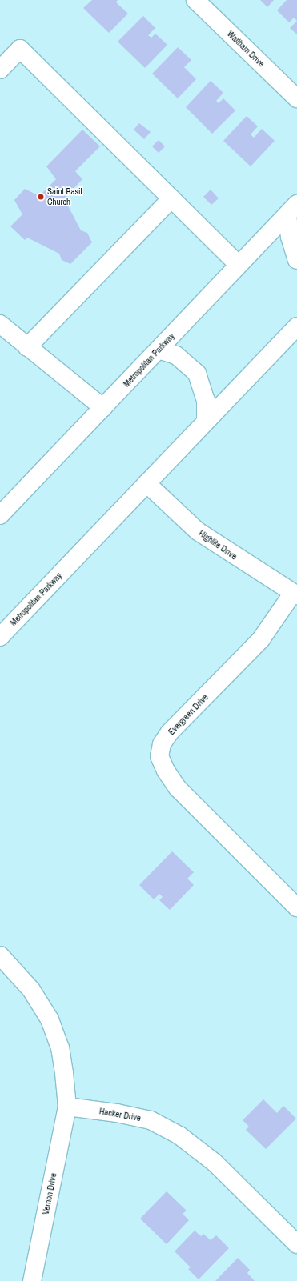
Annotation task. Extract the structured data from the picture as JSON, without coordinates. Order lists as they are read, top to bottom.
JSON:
{
  "streets": {
    "street": [
      "Waltham Drive",
      "Metropolitan Parkway",
      "Highlite Drive",
      "Evergreen Drive",
      "Hacker Drive",
      "Vernon Drive"
    ]
  },
  "crossings": [
    ["Metropolitan Parkway", "Highlite Drive"],
    ["Highlite Drive", "Evergreen Drive"],
    ["Hacker Drive", "Vernon Drive"]
  ],
  "places": ["Saint Basil Church"]
}
